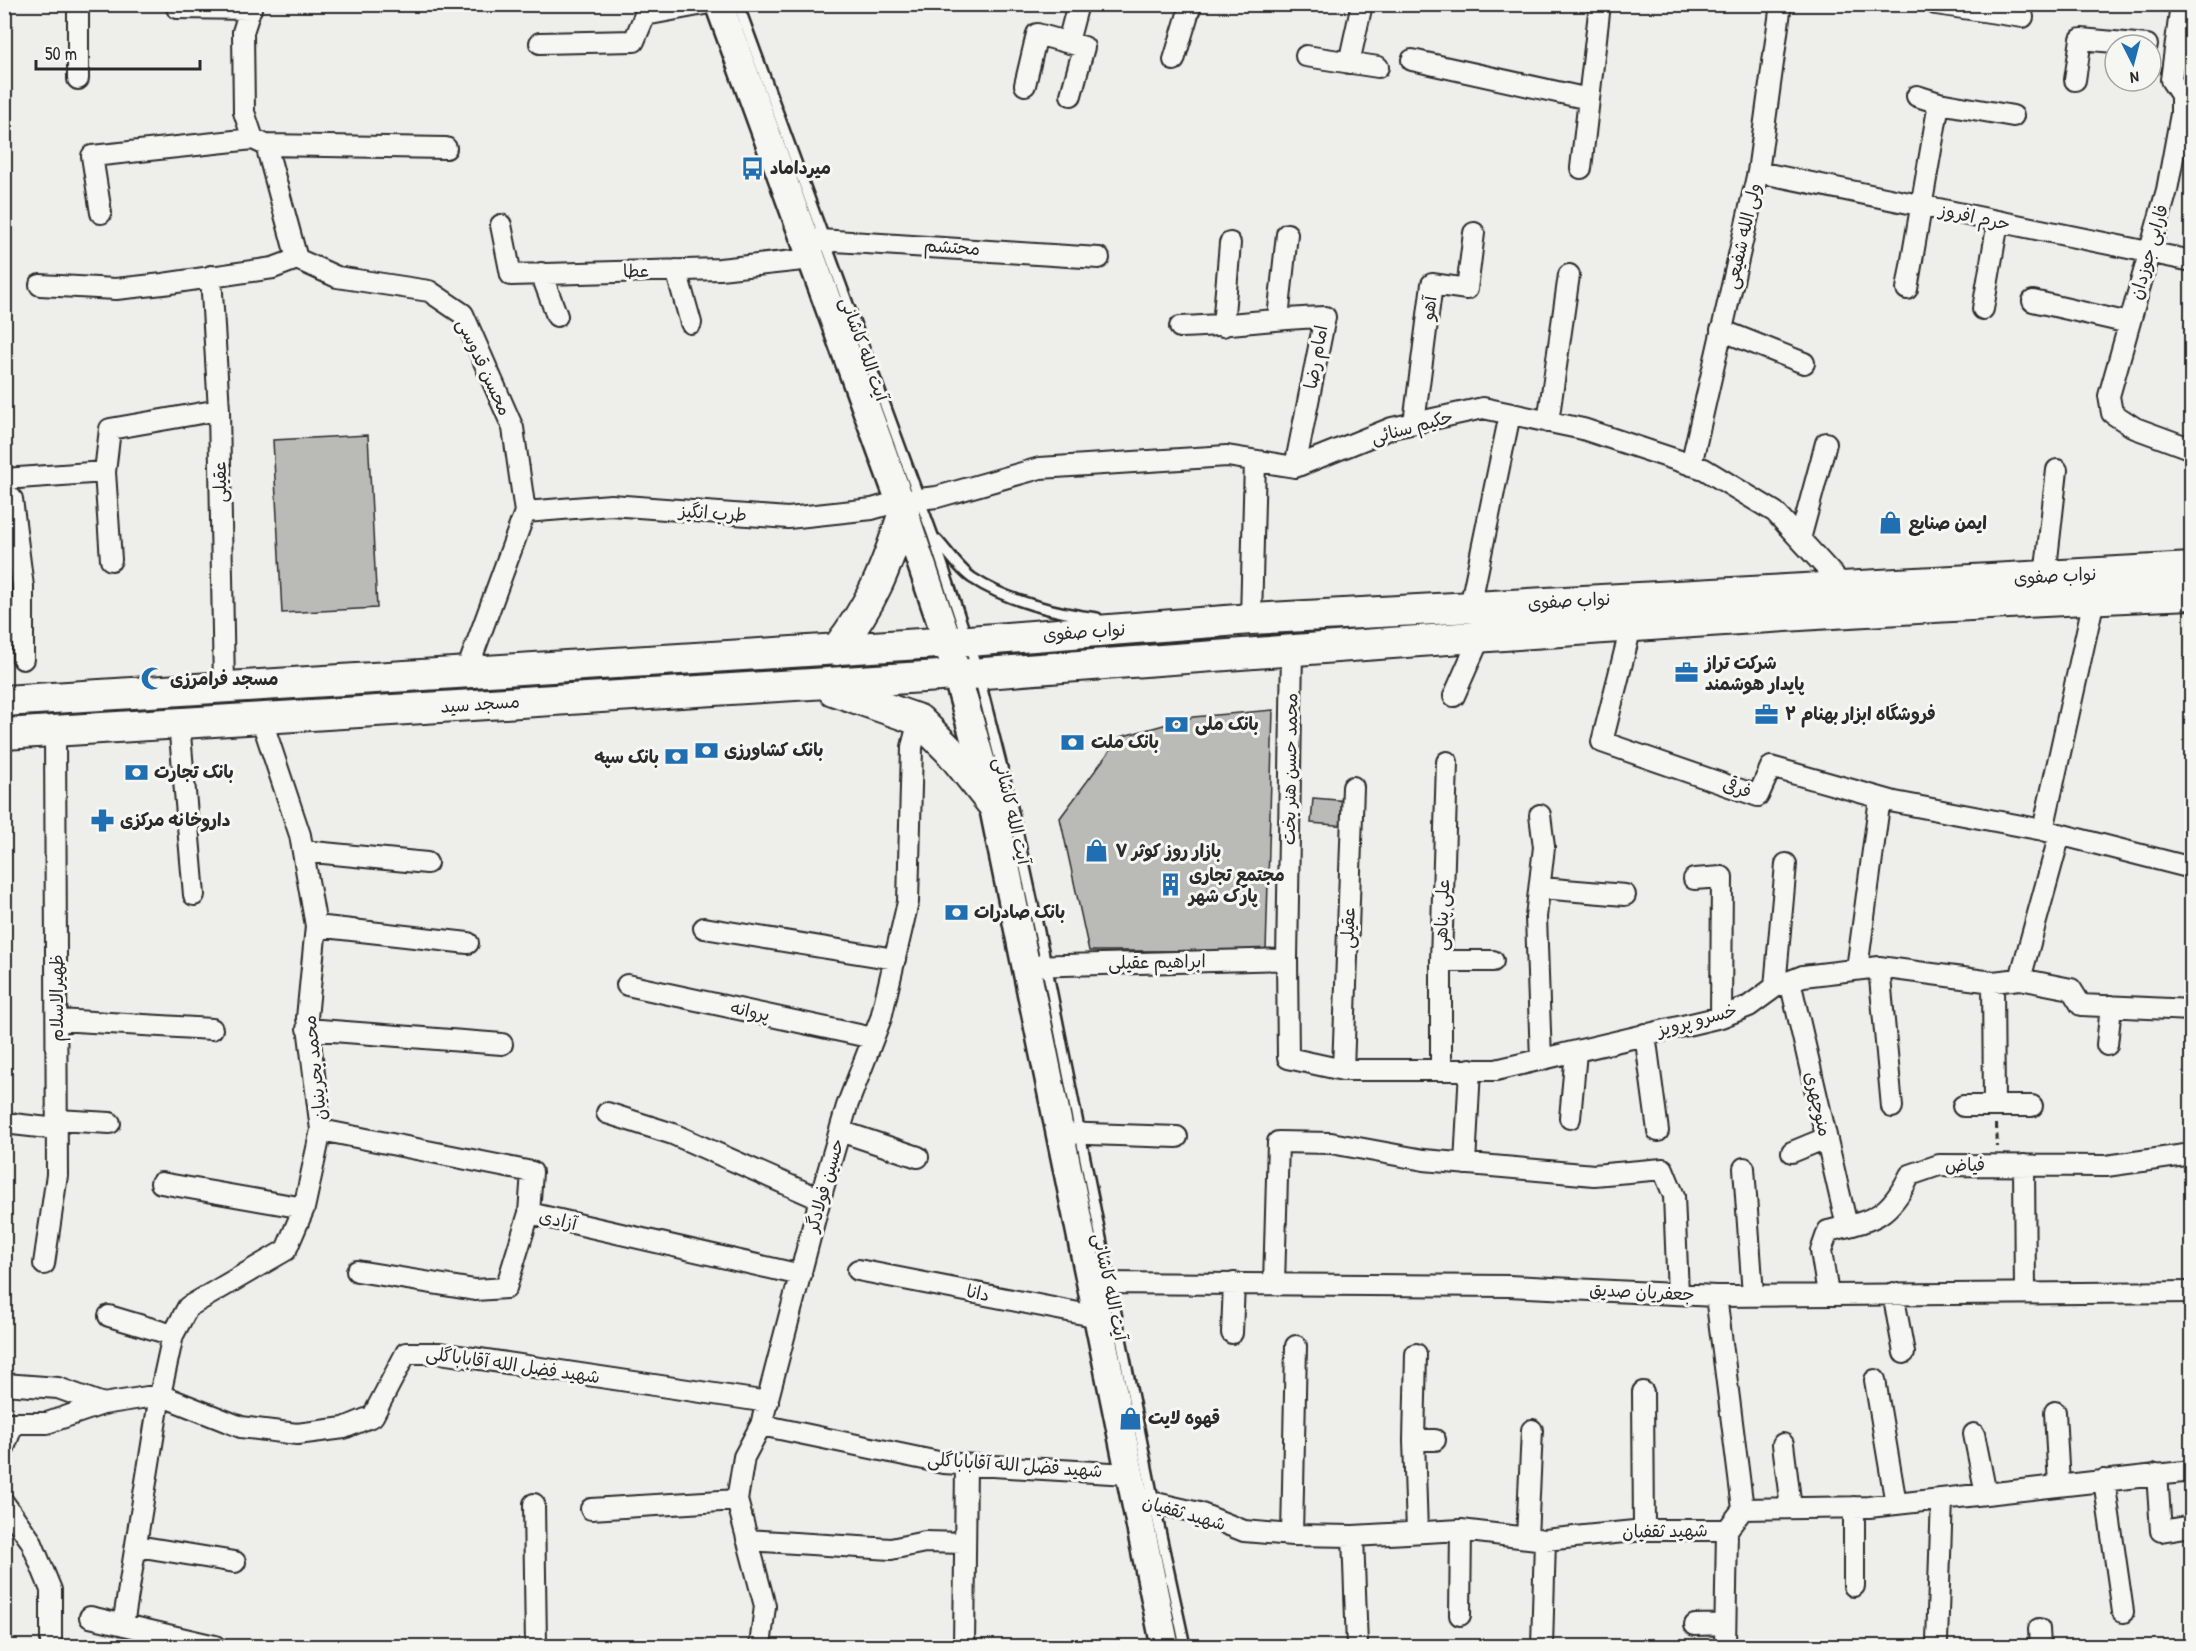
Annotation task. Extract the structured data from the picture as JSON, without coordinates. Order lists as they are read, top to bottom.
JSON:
{
  "streets": {
    "main road": ["آیت الله کاشانی", "نواب صفوی", "مسجد سید"],
    "street": [
      "حرم افروز",
      "ولی الله شفیعی",
      "محتشم",
      "فارابی جوزدان",
      "عطا",
      "آهو",
      "امام رضا",
      "محسن قدوسی",
      "حکیم سنائی",
      "عقیلی",
      "طرب انگیز",
      "محمد حسن هنر بخت",
      "فرقی",
      "علی پناهی",
      "ابراهیم عقیلی",
      "ظهیرالاسلام",
      "پروانه",
      "خسرو پرویز",
      "محمد بحرینیان",
      "منوچهری",
      "فیاض",
      "حسین فولادگر",
      "آزادی",
      "جعفریان صدیق",
      "دانا",
      "شهید فضل الله آقاباباگلی",
      "شهید ثقفیان"
    ]
  },
  "crossings": [
    ["حرم افروز", "ولی الله شفیعی"],
    ["حرم افروز", "فارابی جوزدان"],
    ["ولی الله شفیعی", "حکیم سنائی"],
    ["محتشم", "عطا"],
    ["محتشم", "آیت الله کاشانی"],
    ["عطا", "آیت الله کاشانی"],
    ["آهو", "حکیم سنائی"],
    ["آیت الله کاشانی", "طرب انگیز"],
    ["آیت الله کاشانی", "نواب صفوی"],
    ["آیت الله کاشانی", "مسجد سید"],
    ["آیت الله کاشانی", "ابراهیم عقیلی"],
    ["آیت الله کاشانی", "جعفریان صدیق"],
    ["آیت الله کاشانی", "دانا"],
    ["آیت الله کاشانی", "شهید فضل الله آقاباباگلی"],
    ["آیت الله کاشانی", "شهید ثقفیان"],
    ["امام رضا", "حکیم سنائی"],
    ["محسن قدوسی", "طرب انگیز"],
    ["محسن قدوسی", "مسجد سید"],
    ["حکیم سنائی", "نواب صفوی"],
    ["عقیلی", "مسجد سید"],
    ["عقیلی", "خسرو پرویز"],
    ["نواب صفوی", "مسجد سید"],
    ["نواب صفوی", "محمد حسن هنر بخت"],
    ["نواب صفوی", "فرقی"],
    ["مسجد سید", "ظهیرالاسلام"],
    ["مسجد سید", "محمد بحرینیان"],
    ["محمد حسن هنر بخت", "ابراهیم عقیلی"],
    ["محمد حسن هنر بخت", "خسرو پرویز"],
    ["علی پناهی", "خسرو پرویز"],
    ["ابراهیم عقیلی", "خسرو پرویز"],
    ["پروانه", "حسین فولادگر"],
    ["خسرو پرویز", "منوچهری"],
    ["محمد بحرینیان", "آزادی"],
    ["محمد بحرینیان", "شهید فضل الله آقاباباگلی"],
    ["منوچهری", "فیاض"],
    ["فیاض", "جعفریان صدیق"],
    ["حسین فولادگر", "آزادی"],
    ["حسین فولادگر", "شهید فضل الله آقاباباگلی"],
    ["شهید فضل الله آقاباباگلی", "شهید ثقفیان"]
  ],
  "places": {
    "bus stop": ["میرداماد"],
    "shop": ["ایمن صنایع", "بازار روز کوثر ۷", "قهوه لایت"],
    "office": ["شرکت تراز پایدار هوشمند", "فروشگاه ابزار بهنام ۲"],
    "mosque": ["مسجد فرامرزی"],
    "bank": [
      "بانک ملی",
      "بانک ملت",
      "بانک کشاورزی",
      "بانک سپه",
      "بانک تجارت",
      "بانک صادرات"
    ],
    "pharmacy": ["داروخانه مرکزی"],
    "building": ["مجتمع تجاری پارک شهر"]
  },
  "scale_bar": "50 m",
  "north": "bottom"
}
